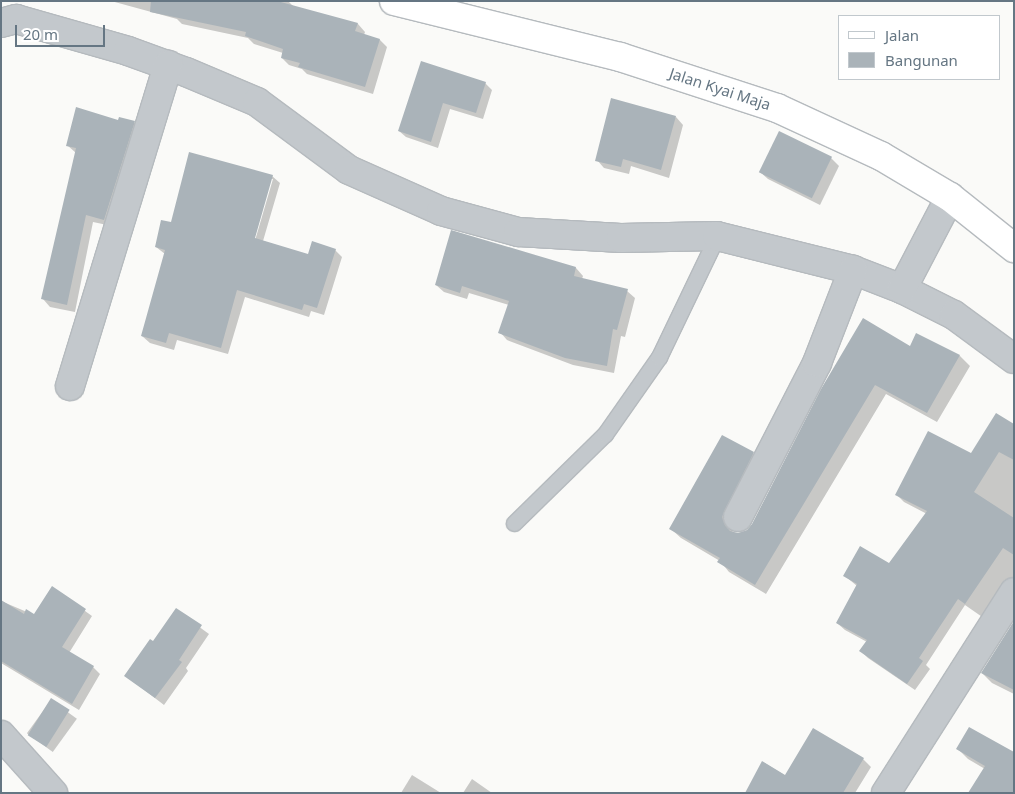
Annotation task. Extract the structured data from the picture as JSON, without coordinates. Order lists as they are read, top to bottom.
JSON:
{
  "streets": {
    "main road": ["Jalan Kyai Maja"]
  },
  "legend": ["Jalan", "Bangunan"],
  "scale_bar": "20 m"
}
